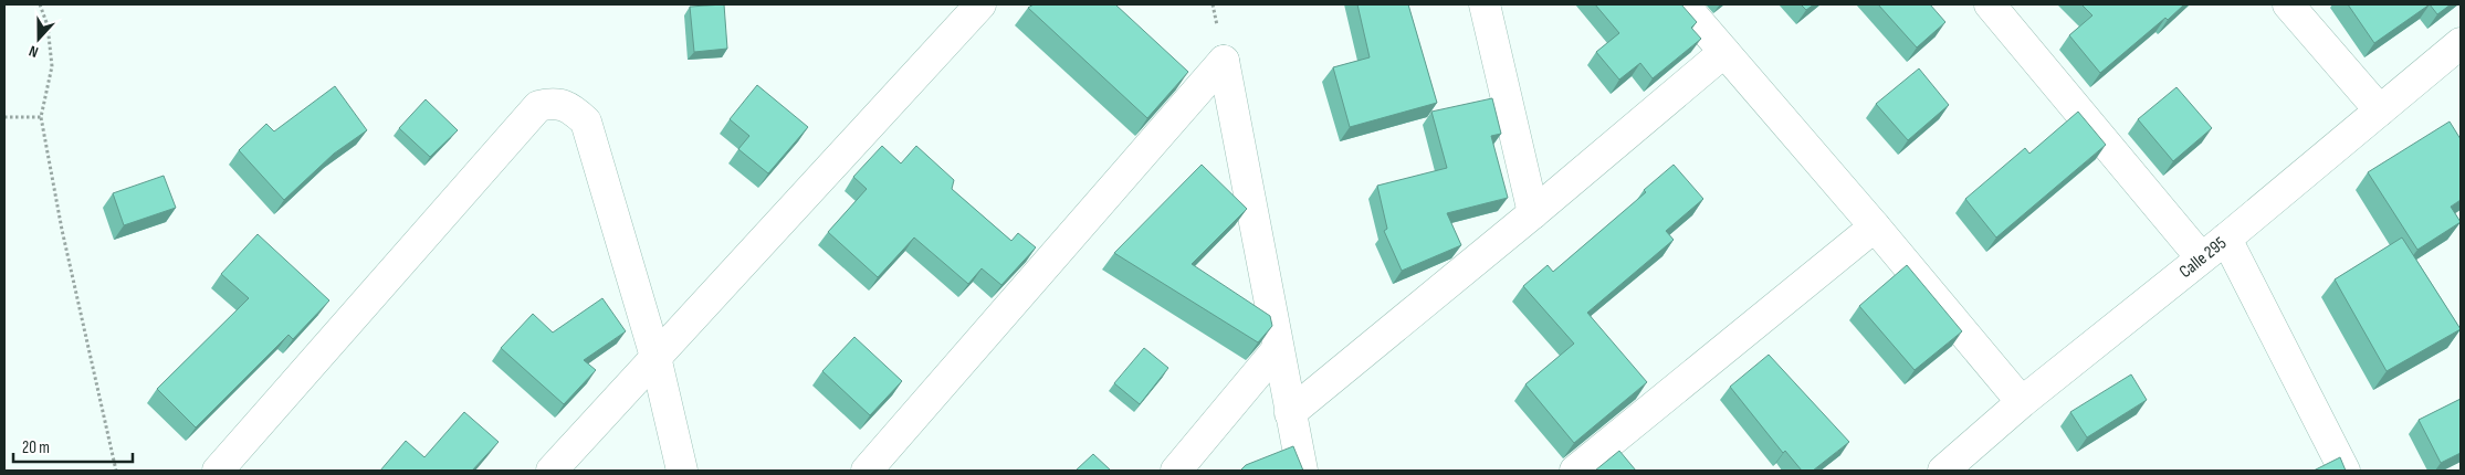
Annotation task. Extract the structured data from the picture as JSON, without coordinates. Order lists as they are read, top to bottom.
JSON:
{
  "streets": {
    "street": ["Calle 295"]
  },
  "scale_bar": "20 m",
  "north": "bottom"
}
